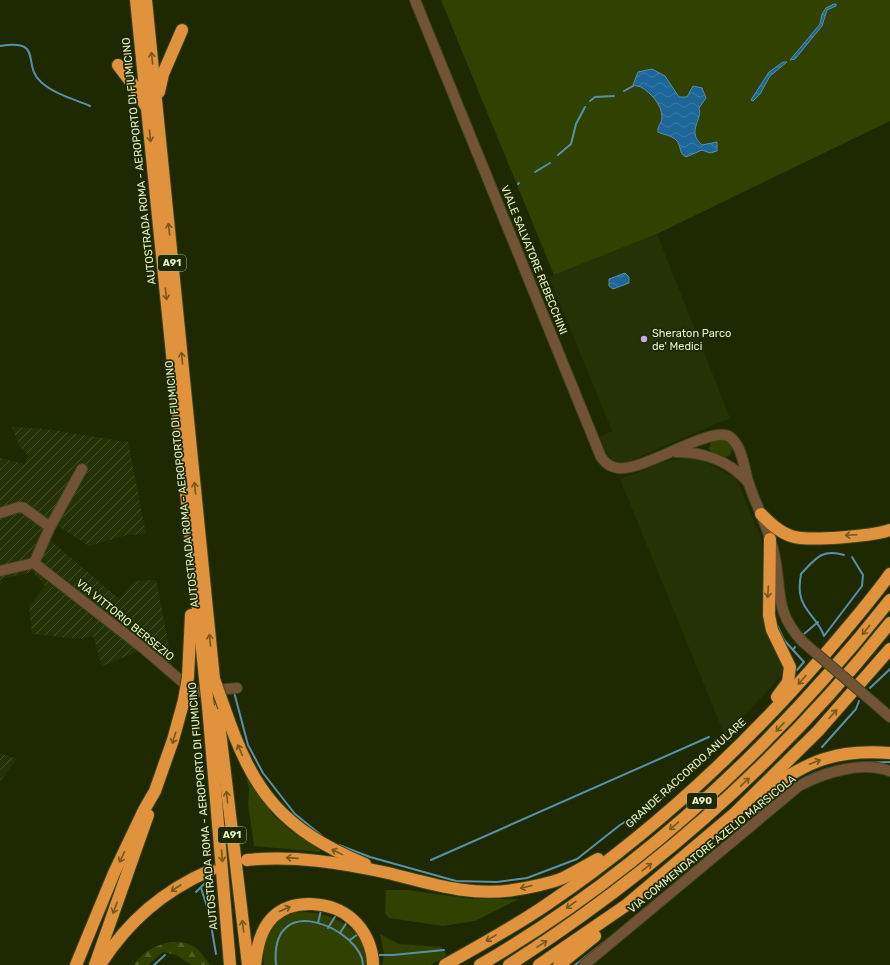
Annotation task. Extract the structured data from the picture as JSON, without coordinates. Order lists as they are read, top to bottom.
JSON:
{
  "streets": {
    "highway": [
      "AUTOSTRADA ROMA - AEROPORTO DI FIUMICINO",
      "A91",
      "GRANDE RACCORDO ANULARE",
      "A90"
    ],
    "street": ["VIALE SALVATORE REBECCHINI", "VIA VITTORIO BERSEZIO", "VIA COMMENDATORE AZELIO MARSICOLA"]
  },
  "places": ["Sheraton Parco de' Medici"]
}
